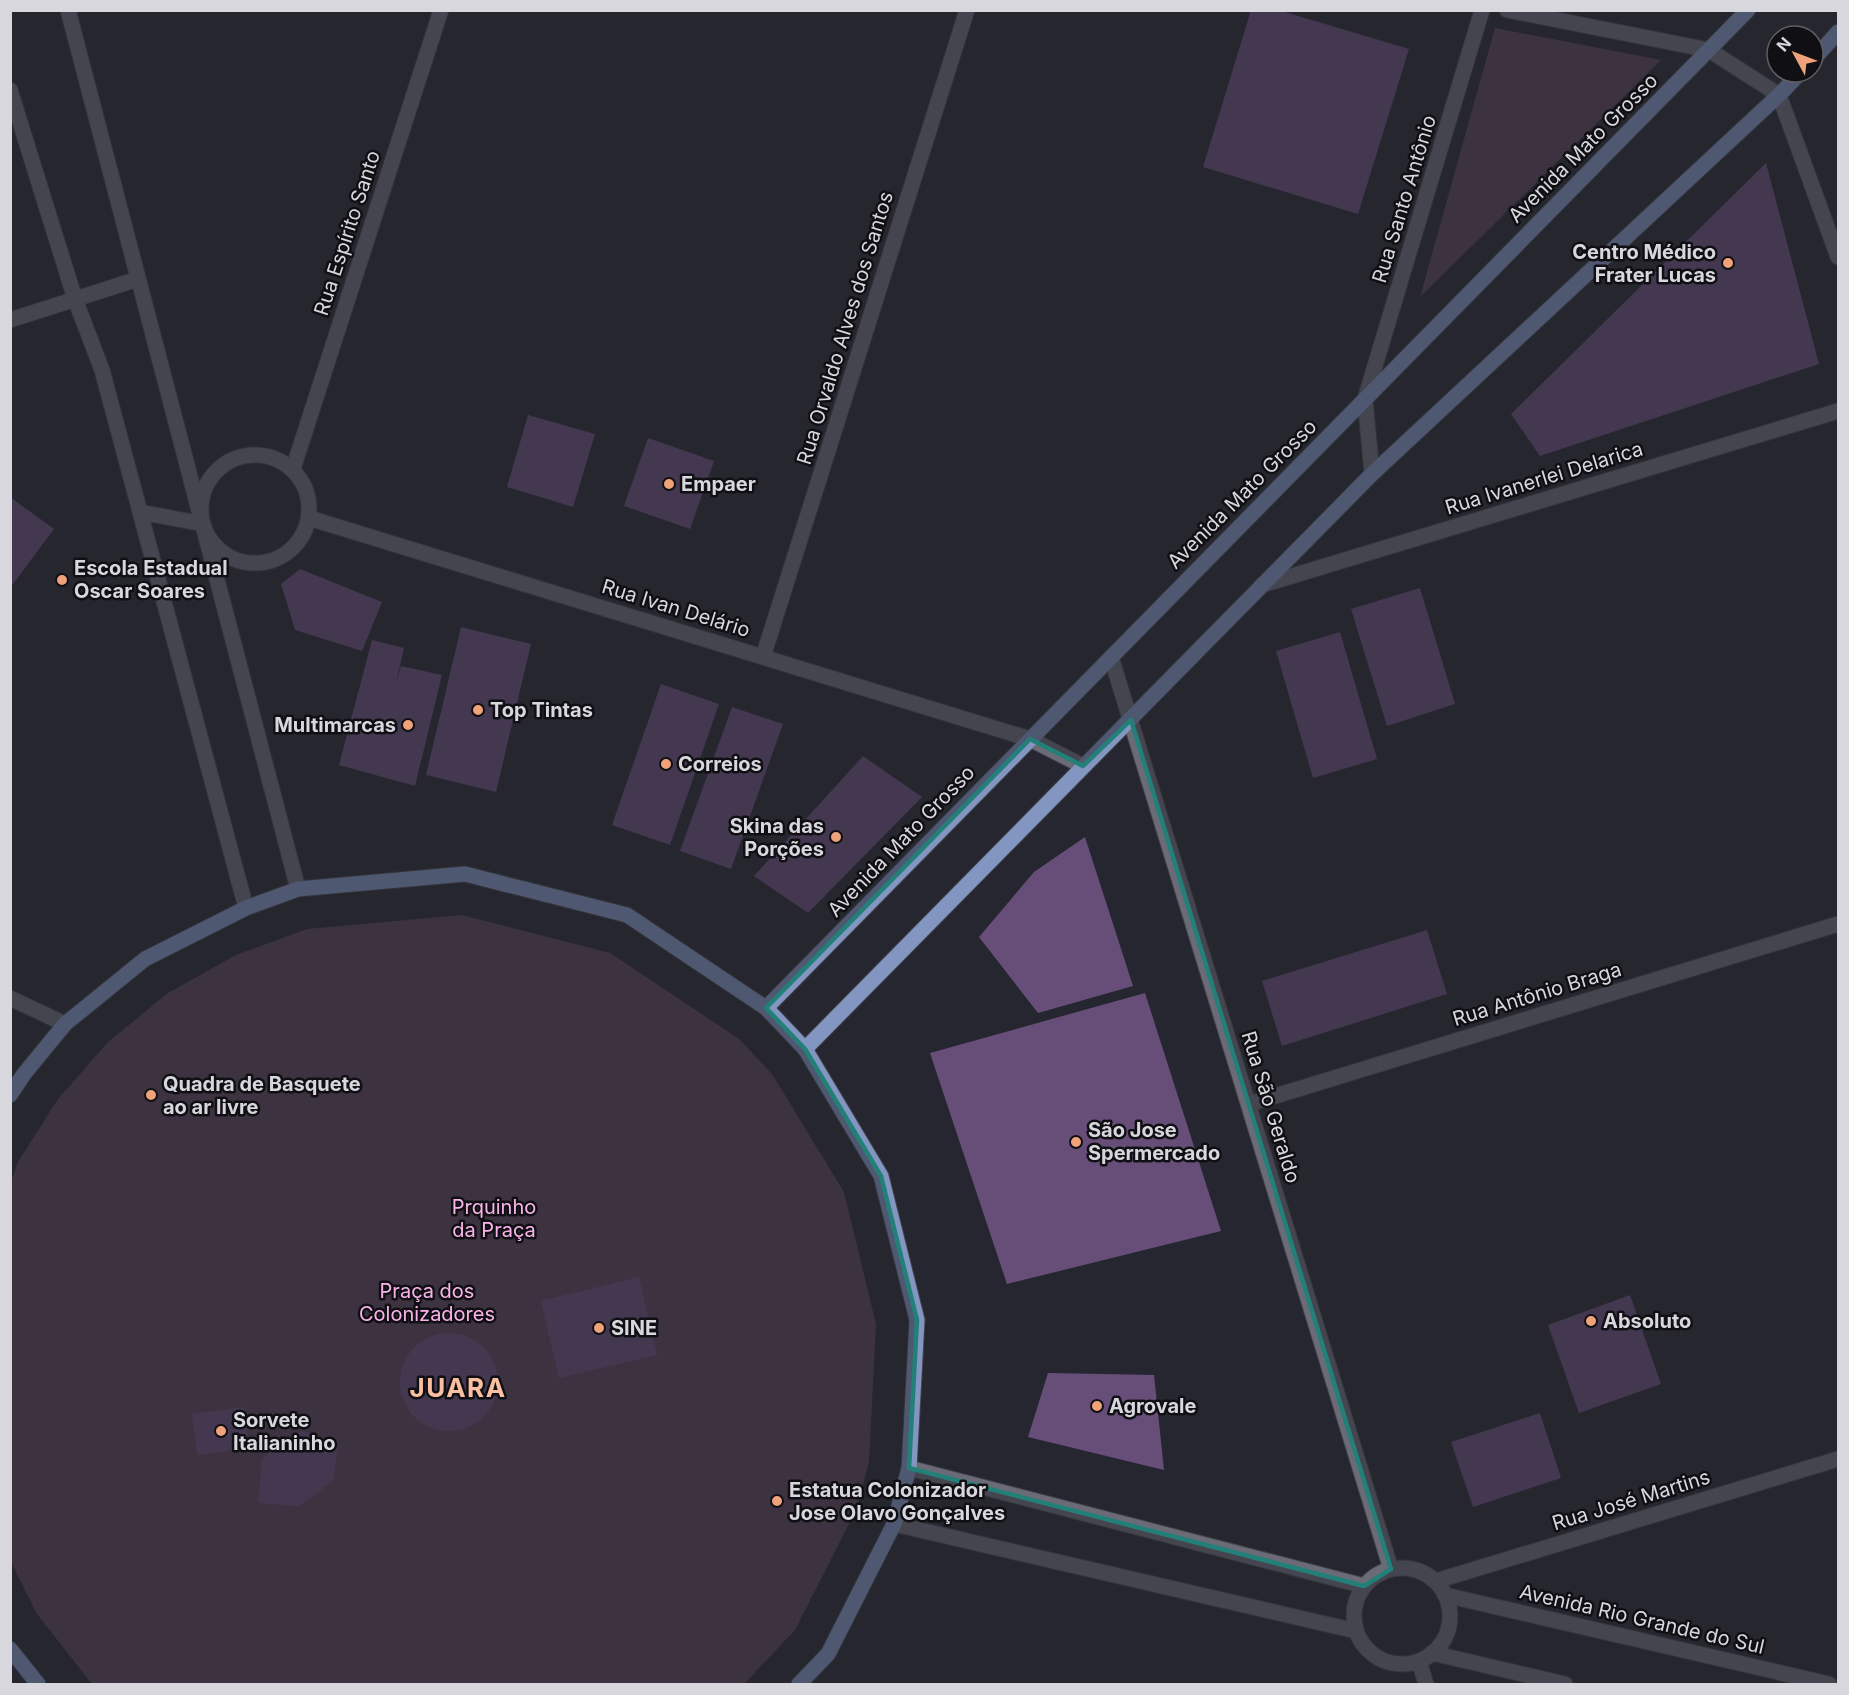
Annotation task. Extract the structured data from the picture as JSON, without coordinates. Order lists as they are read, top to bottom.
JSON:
{
  "streets": {
    "main road": ["Avenida Mato Grosso"],
    "street": [
      "Rua Santo Antônio",
      "Rua Espírito Santo",
      "Rua Orvaldo Alves dos Santos",
      "Rua Ivanerlei Delarica",
      "Rua Ivan Delário",
      "Rua Antônio Braga",
      "Rua São Geraldo",
      "Rua José Martins",
      "Avenida Rio Grande do Sul"
    ]
  },
  "crossings": [
    ["Avenida Mato Grosso", "Rua Santo Antônio"],
    ["Avenida Mato Grosso", "Rua Ivan Delário"],
    ["Avenida Mato Grosso", "Rua São Geraldo"],
    ["Rua Espírito Santo", "Rua Ivan Delário"],
    ["Rua Orvaldo Alves dos Santos", "Rua Ivan Delário"],
    ["Rua Antônio Braga", "Rua São Geraldo"],
    ["Rua São Geraldo", "Rua José Martins"],
    ["Rua São Geraldo", "Avenida Rio Grande do Sul"],
    ["Rua José Martins", "Avenida Rio Grande do Sul"]
  ],
  "districts": ["JUARA"],
  "parks": ["Prquinho da Praça", "Praça dos Colonizadores"],
  "places": [
    "Centro Médico Frater Lucas",
    "Empaer",
    "Escola Estadual Oscar Soares",
    "Top Tintas",
    "Multimarcas",
    "Correios",
    "Skina das Porções",
    "Quadra de Basquete ao ar livre",
    "São Jose Spermercado",
    "Absoluto",
    "SINE",
    "Agrovale",
    "Sorvete Italianinho",
    "Estatua Colonizador Jose Olavo Gonçalves"
  ],
  "north": "top left"
}
